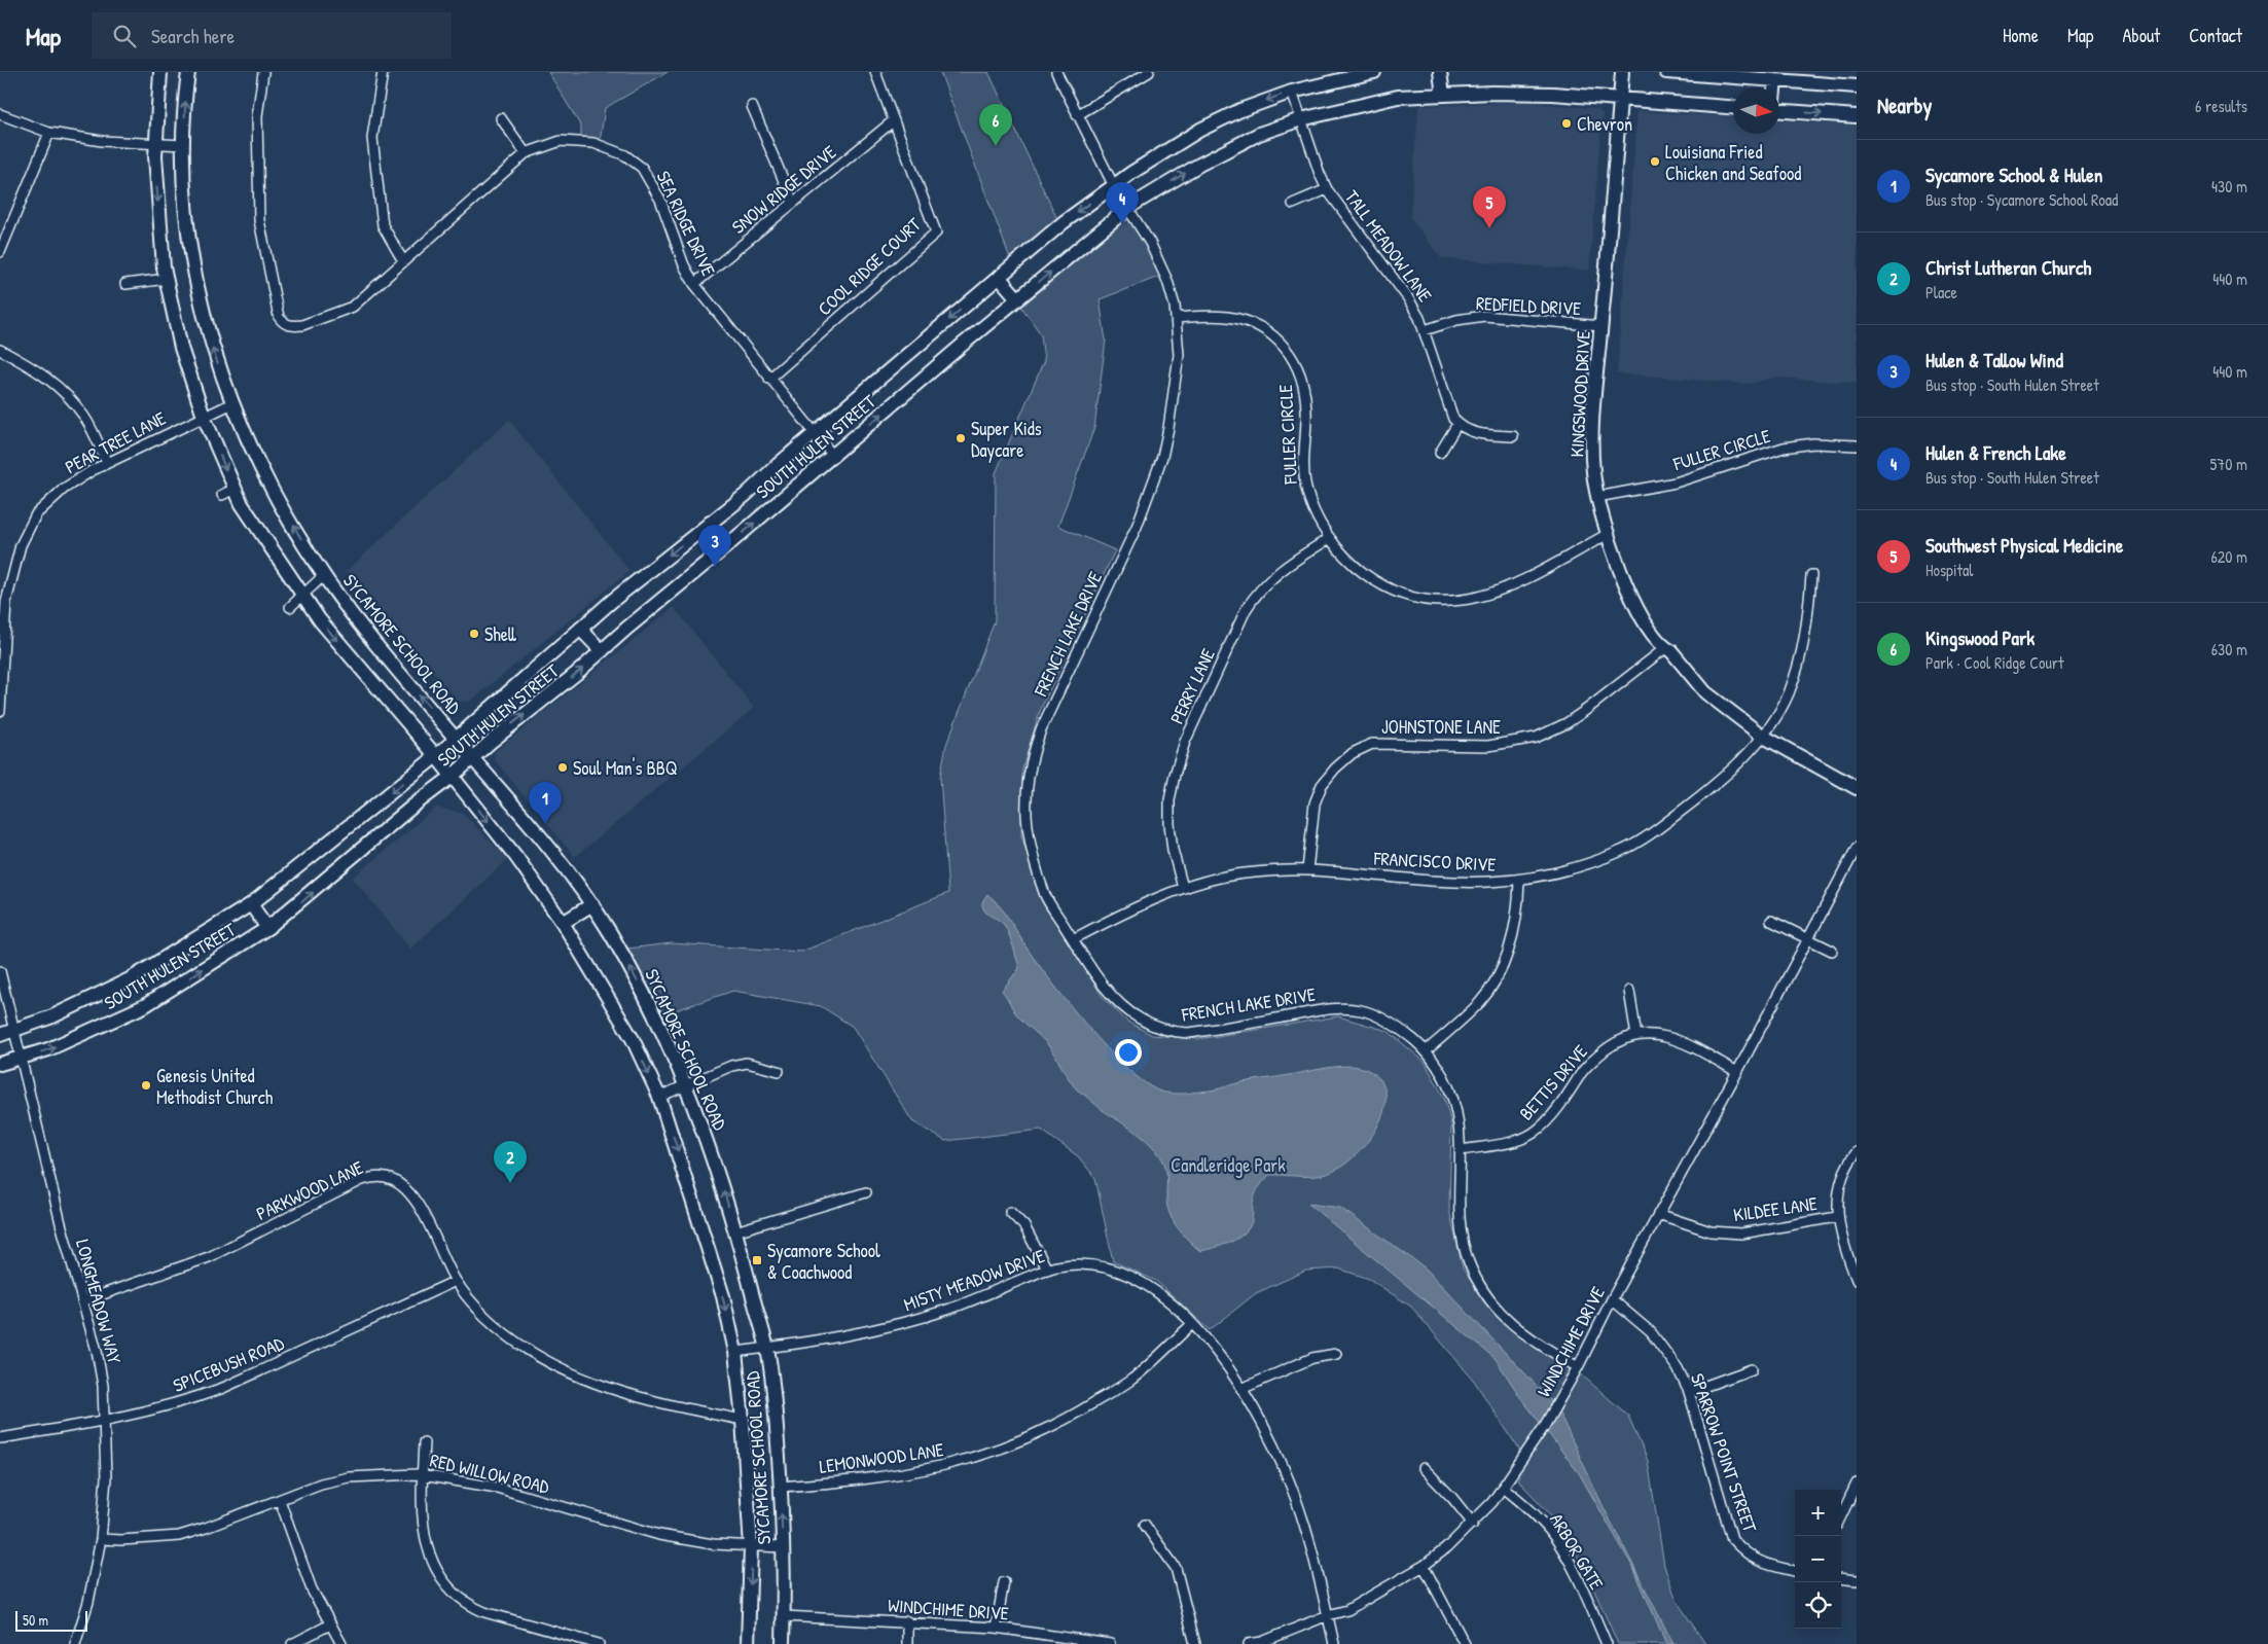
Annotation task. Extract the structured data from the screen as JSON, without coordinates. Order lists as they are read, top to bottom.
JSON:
{
  "streets": {
    "main road": ["KINGSWOOD DRIVE", "SOUTH HULEN STREET", "SYCAMORE SCHOOL ROAD"],
    "street": [
      "SNOW RIDGE DRIVE",
      "SEA RIDGE DRIVE",
      "TALL MEADOW LANE",
      "COOL RIDGE COURT",
      "REDFIELD DRIVE",
      "FULLER CIRCLE",
      "PEAR TREE LANE",
      "FRENCH LAKE DRIVE",
      "PERRY LANE",
      "JOHNSTONE LANE",
      "FRANCISCO DRIVE",
      "BETTIS DRIVE",
      "PARKWOOD LANE",
      "KILDEE LANE",
      "MISTY MEADOW DRIVE",
      "LONGMEADOW WAY",
      "WINDCHIME DRIVE",
      "SPICEBUSH ROAD",
      "SPARROW POINT STREET",
      "LEMONWOOD LANE",
      "RED WILLOW ROAD",
      "ARBOR GATE"
    ]
  },
  "crossings": [
    ["SNOW RIDGE DRIVE", "SEA RIDGE DRIVE"],
    ["SNOW RIDGE DRIVE", "COOL RIDGE COURT"],
    ["SEA RIDGE DRIVE", "COOL RIDGE COURT"],
    ["SEA RIDGE DRIVE", "SOUTH HULEN STREET"],
    ["TALL MEADOW LANE", "REDFIELD DRIVE"],
    ["TALL MEADOW LANE", "SOUTH HULEN STREET"],
    ["REDFIELD DRIVE", "KINGSWOOD DRIVE"],
    ["KINGSWOOD DRIVE", "FULLER CIRCLE"],
    ["KINGSWOOD DRIVE", "SOUTH HULEN STREET"],
    ["KINGSWOOD DRIVE", "JOHNSTONE LANE"],
    ["KINGSWOOD DRIVE", "FRANCISCO DRIVE"],
    ["FULLER CIRCLE", "FRENCH LAKE DRIVE"],
    ["FULLER CIRCLE", "PERRY LANE"],
    ["PEAR TREE LANE", "SYCAMORE SCHOOL ROAD"],
    ["SOUTH HULEN STREET", "FRENCH LAKE DRIVE"],
    ["SOUTH HULEN STREET", "SYCAMORE SCHOOL ROAD"],
    ["SOUTH HULEN STREET", "LONGMEADOW WAY"],
    ["FRENCH LAKE DRIVE", "FRANCISCO DRIVE"],
    ["FRENCH LAKE DRIVE", "BETTIS DRIVE"],
    ["FRENCH LAKE DRIVE", "WINDCHIME DRIVE"],
    ["SYCAMORE SCHOOL ROAD", "PARKWOOD LANE"],
    ["SYCAMORE SCHOOL ROAD", "MISTY MEADOW DRIVE"],
    ["SYCAMORE SCHOOL ROAD", "WINDCHIME DRIVE"],
    ["SYCAMORE SCHOOL ROAD", "LEMONWOOD LANE"],
    ["SYCAMORE SCHOOL ROAD", "RED WILLOW ROAD"],
    ["PERRY LANE", "FRANCISCO DRIVE"],
    ["JOHNSTONE LANE", "FRANCISCO DRIVE"],
    ["BETTIS DRIVE", "WINDCHIME DRIVE"],
    ["PARKWOOD LANE", "LONGMEADOW WAY"],
    ["PARKWOOD LANE", "SPICEBUSH ROAD"],
    ["KILDEE LANE", "WINDCHIME DRIVE"],
    ["MISTY MEADOW DRIVE", "WINDCHIME DRIVE"],
    ["MISTY MEADOW DRIVE", "LEMONWOOD LANE"],
    ["LONGMEADOW WAY", "SPICEBUSH ROAD"],
    ["LONGMEADOW WAY", "RED WILLOW ROAD"],
    ["WINDCHIME DRIVE", "SPARROW POINT STREET"],
    ["WINDCHIME DRIVE", "ARBOR GATE"]
  ],
  "parks": ["Candleridge Park"],
  "places": {
    "other": [
      "Chevron",
      "Louisiana Fried Chicken and Seafood",
      "Super Kids Daycare",
      "Shell",
      "Soul Man's BBQ",
      "Genesis United Methodist Church"
    ],
    "transit": ["Sycamore School & Coachwood"]
  },
  "scale_bar": "50 m",
  "north": "right",
  "page": {
    "header": "Map",
    "search": "Search here",
    "nav": [
      "Home",
      "Map",
      "About",
      "Contact"
    ],
    "heading": ["Nearby", "6 results"],
    "pins": [
      "6",
      "4",
      "5",
      "3",
      "1",
      "2"
    ],
    "list": [
      {
        "mark": "1",
        "name": "Sycamore School & Hulen",
        "note": "Bus stop · Sycamore School Road",
        "value": "430 m"
      },
      {
        "mark": "2",
        "name": "Christ Lutheran Church",
        "note": "Place",
        "value": "440 m"
      },
      {
        "mark": "3",
        "name": "Hulen & Tallow Wind",
        "note": "Bus stop · South Hulen Street",
        "value": "440 m"
      },
      {
        "mark": "4",
        "name": "Hulen & French Lake",
        "note": "Bus stop · South Hulen Street",
        "value": "570 m"
      },
      {
        "mark": "5",
        "name": "Southwest Physical Medicine",
        "note": "Hospital",
        "value": "620 m"
      },
      {
        "mark": "6",
        "name": "Kingswood Park",
        "note": "Park · Cool Ridge Court",
        "value": "630 m"
      }
    ],
    "map_buttons": ["+", "−"],
    "scale": "50 m"
  }
}
